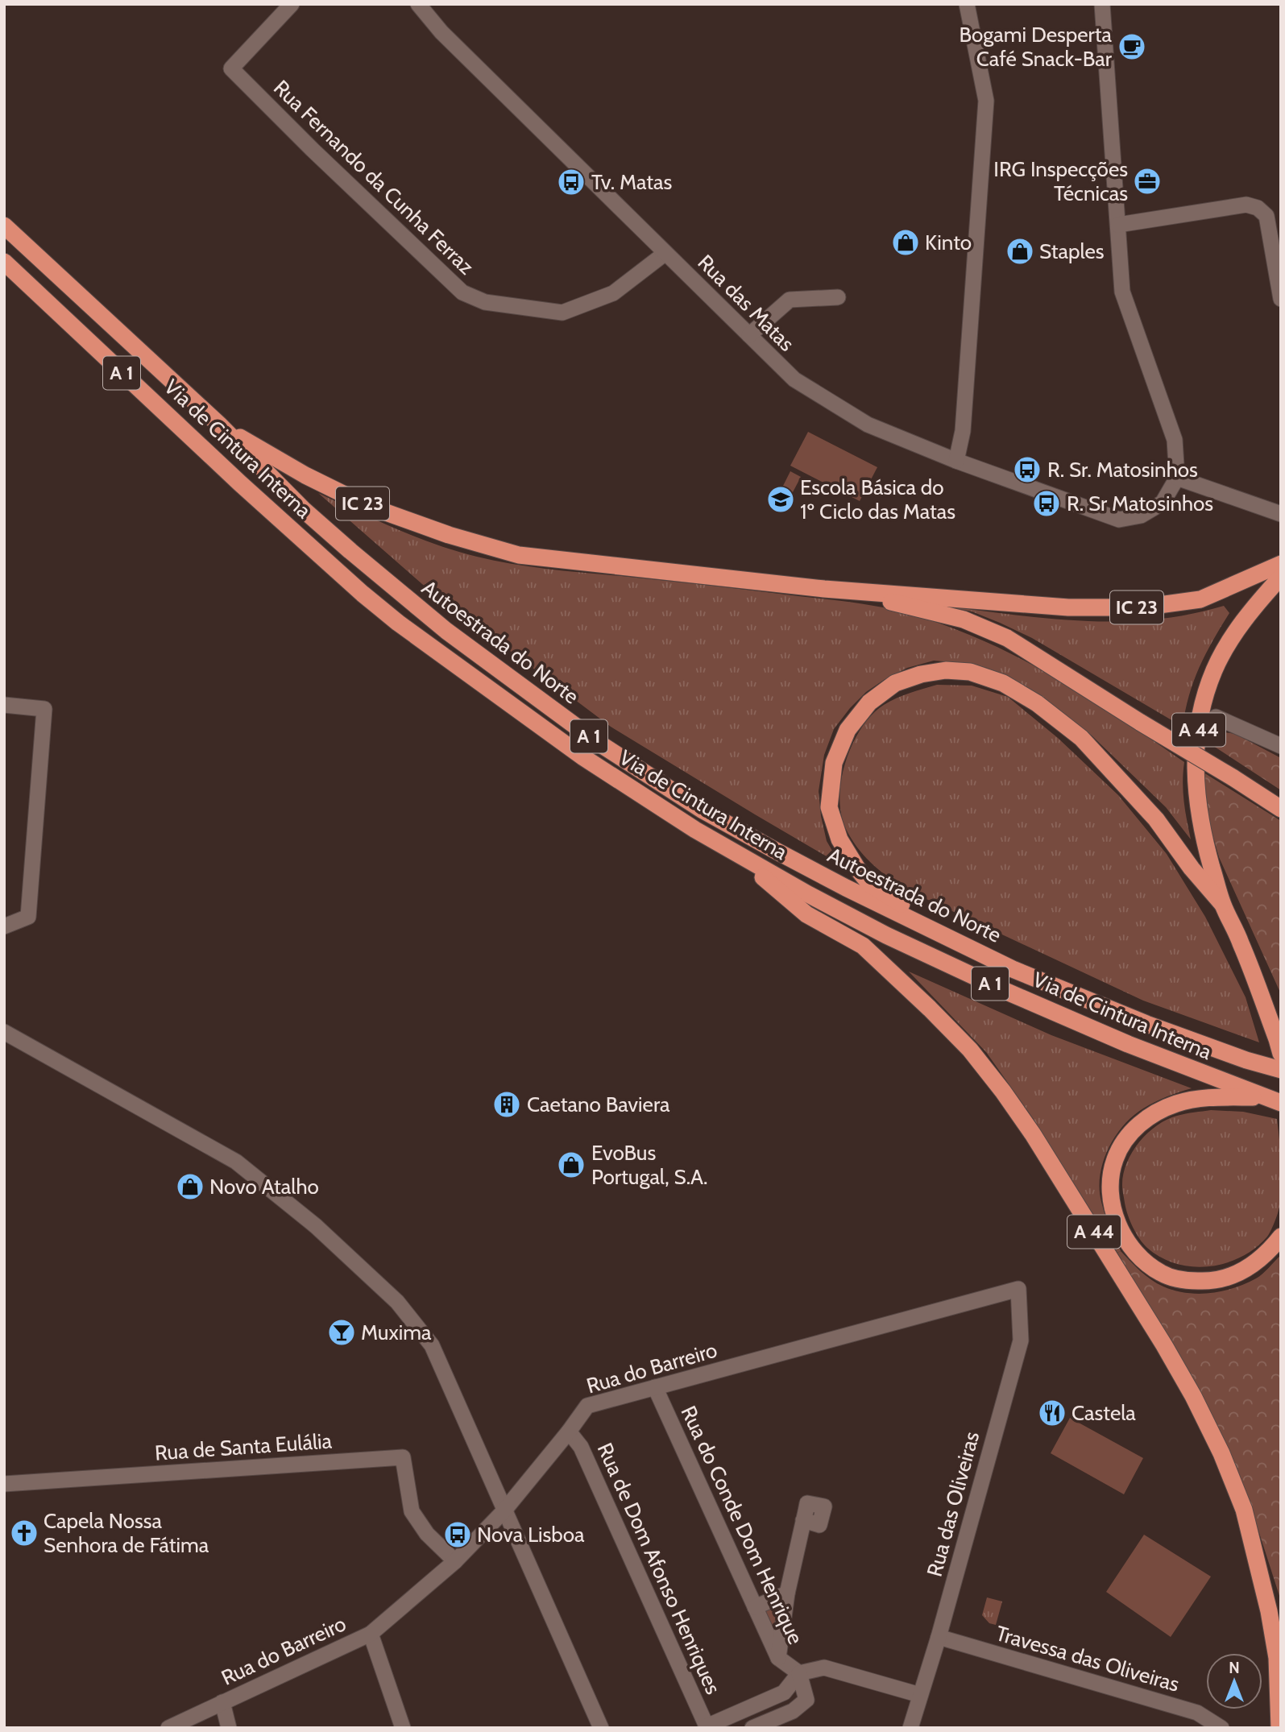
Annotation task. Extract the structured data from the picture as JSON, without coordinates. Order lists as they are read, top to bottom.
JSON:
{
  "streets": {
    "highway": [
      "A 1",
      "Via de Cintura Interna",
      "IC 23",
      "Autoestrada do Norte",
      "A 44"
    ],
    "street": [
      "Rua Fernando da Cunha Ferraz",
      "Rua das Matas",
      "Rua do Barreiro",
      "Rua de Santa Eulália",
      "Rua das Oliveiras",
      "Rua do Conde Dom Henrique",
      "Rua de Dom Afonso Henriques",
      "Travessa das Oliveiras"
    ]
  },
  "crossings": [
    ["Rua Fernando da Cunha Ferraz", "Rua das Matas"],
    ["A 1", "Autoestrada do Norte"],
    ["A 1", "A 44"],
    ["Via de Cintura Interna", "IC 23"],
    ["Via de Cintura Interna", "Autoestrada do Norte"],
    ["Via de Cintura Interna", "A 44"],
    ["IC 23", "Autoestrada do Norte"],
    ["Rua do Barreiro", "Rua de Santa Eulália"],
    ["Rua do Barreiro", "Rua das Oliveiras"],
    ["Rua do Barreiro", "Rua do Conde Dom Henrique"],
    ["Rua do Barreiro", "Rua de Dom Afonso Henriques"],
    ["Rua das Oliveiras", "Travessa das Oliveiras"]
  ],
  "places": {
    "cafe": ["Bogami Desperta Café Snack-Bar"],
    "office": ["IRG Inspecções Técnicas"],
    "bus stop": [
      "Tv. Matas",
      "R. Sr. Matosinhos",
      "R. Sr Matosinhos",
      "Nova Lisboa"
    ],
    "shop": [
      "Kinto",
      "Staples",
      "EvoBus Portugal, S.A.",
      "Novo Atalho"
    ],
    "school or university": ["Escola Básica do 1º Ciclo das Matas"],
    "building": ["Caetano Baviera"],
    "bar": ["Muxima"],
    "restaurant": ["Castela"],
    "church": ["Capela Nossa Senhora de Fátima"]
  },
  "north": "top"
}
